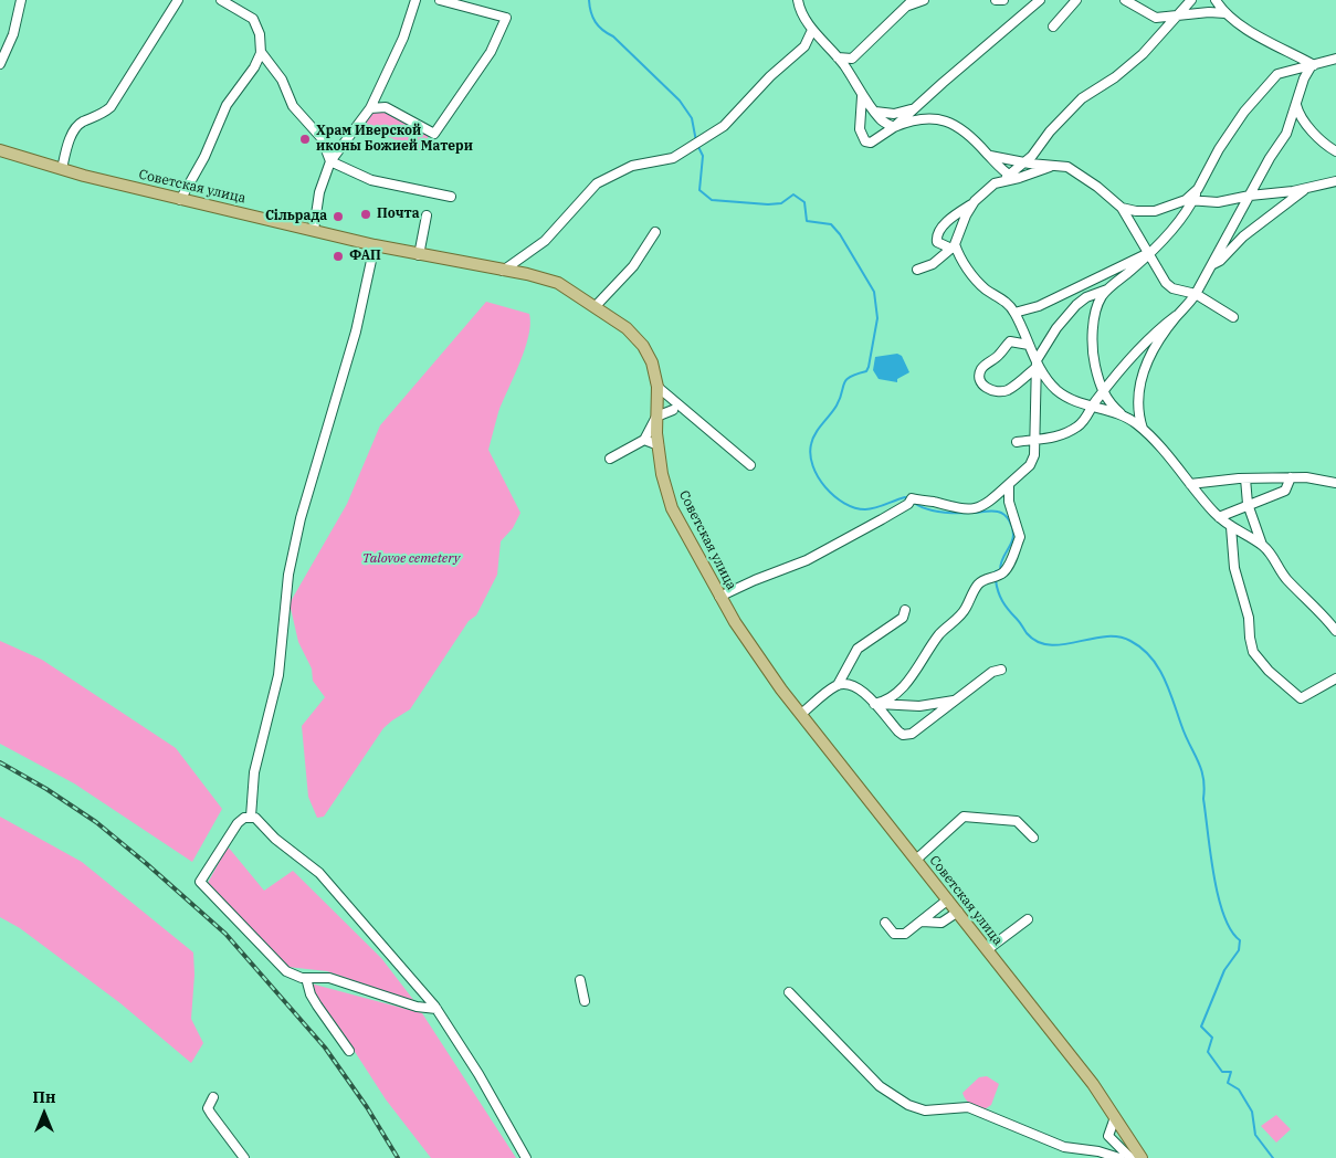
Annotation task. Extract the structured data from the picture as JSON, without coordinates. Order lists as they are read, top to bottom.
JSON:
{
  "streets": {
    "main road": ["Советская улица"]
  },
  "parks": ["Talovoe cemetery"],
  "places": [
    "Храм Иверской иконы Божией Матери",
    "Почта",
    "Сільрада",
    "ФАП"
  ],
  "north": "top"
}
